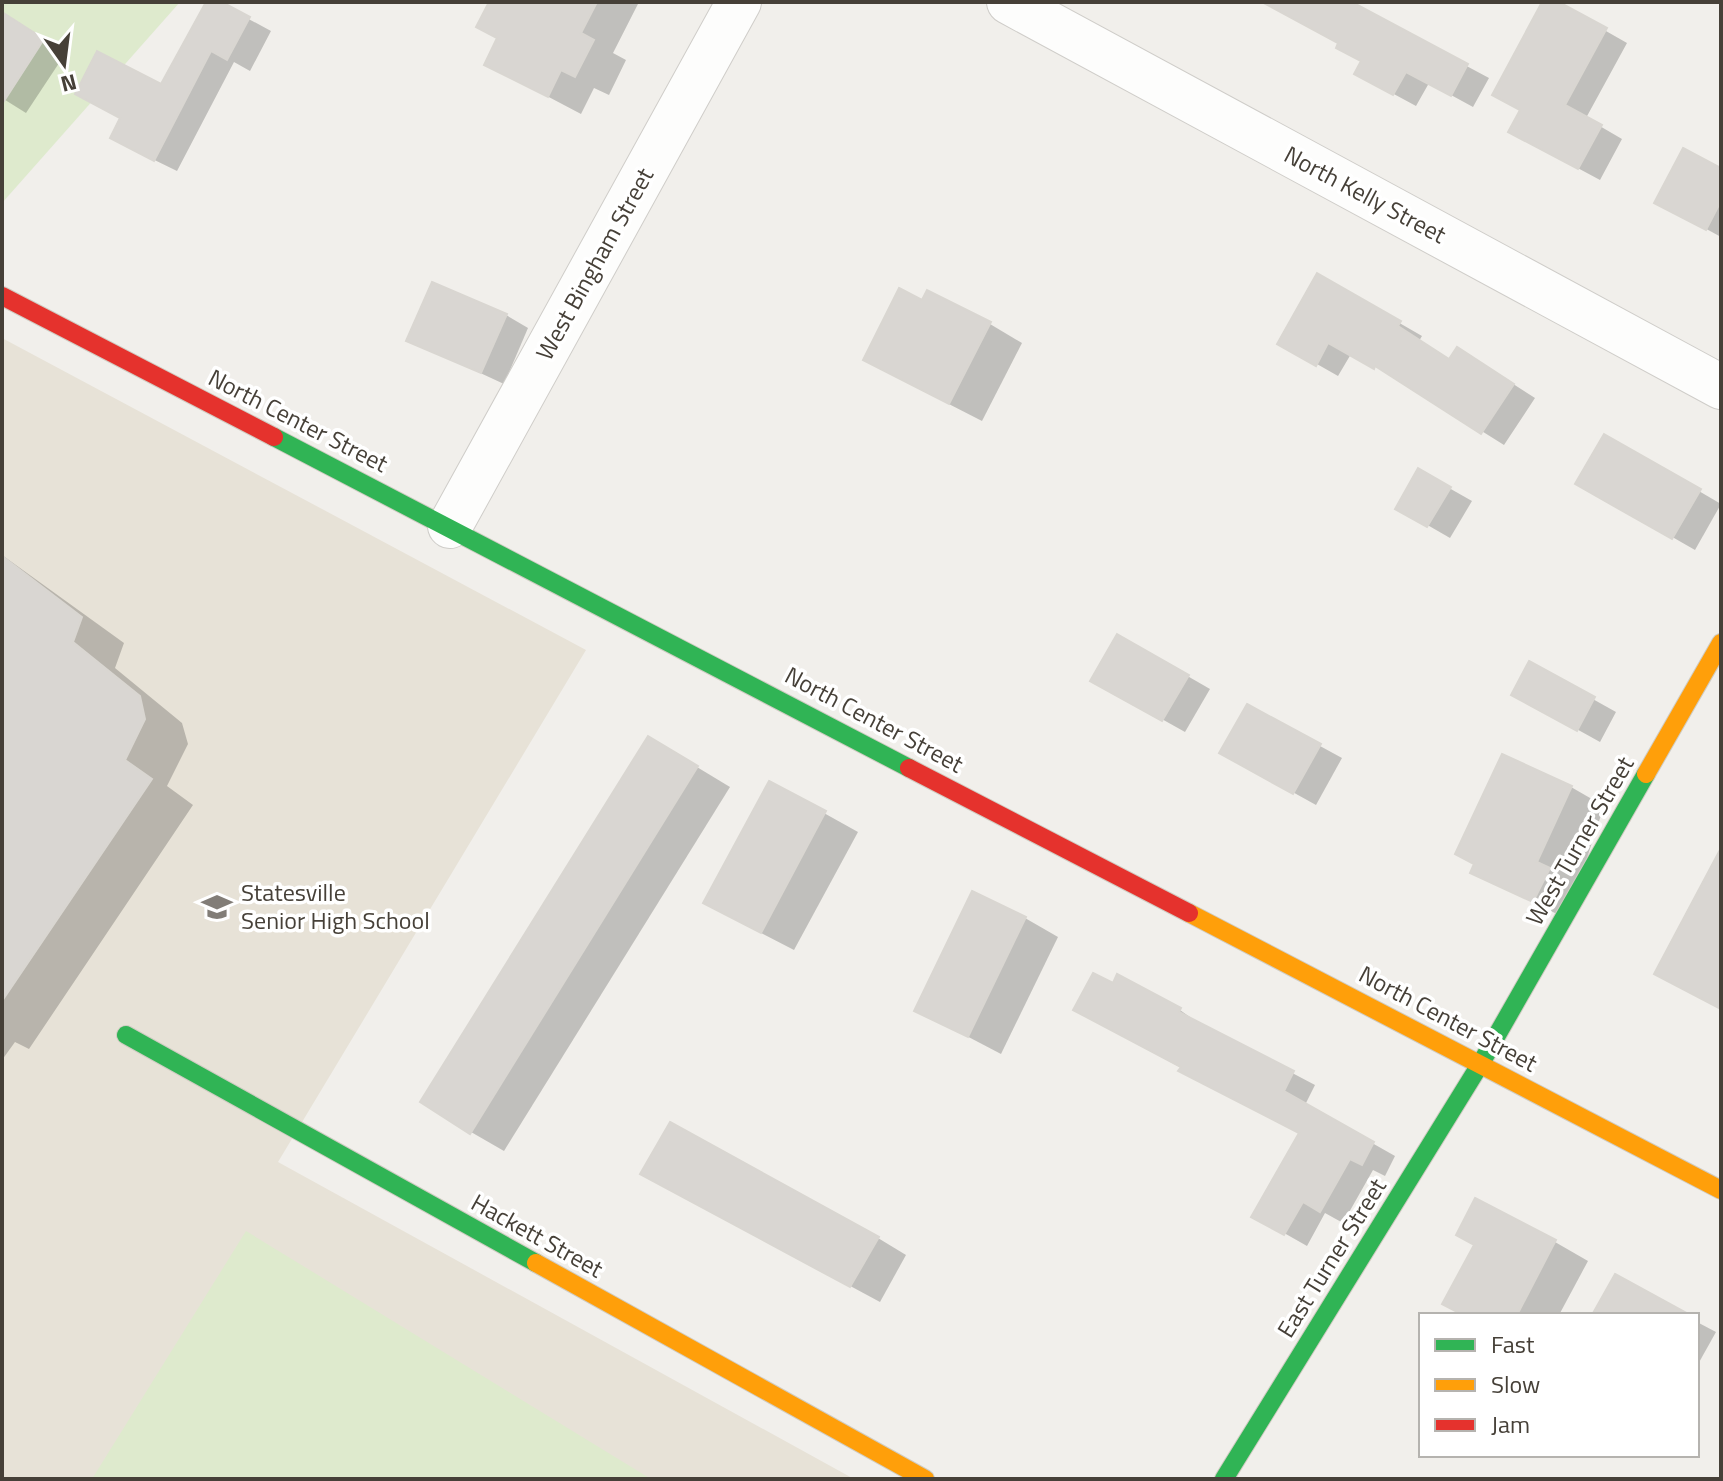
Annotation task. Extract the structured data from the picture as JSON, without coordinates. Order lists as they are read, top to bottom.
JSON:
{
  "streets": {
    "main road": [
      "North Center Street",
      "West Turner Street",
      "Hackett Street",
      "East Turner Street"
    ],
    "street": ["North Kelly Street", "West Bingham Street"]
  },
  "crossings": [
    ["West Bingham Street", "North Center Street"],
    ["North Center Street", "West Turner Street"],
    ["North Center Street", "East Turner Street"],
    ["West Turner Street", "East Turner Street"]
  ],
  "places": {
    "school or university": ["Statesville Senior High School"]
  },
  "legend": ["Fast", "Slow", "Jam"],
  "north": "bottom"
}
